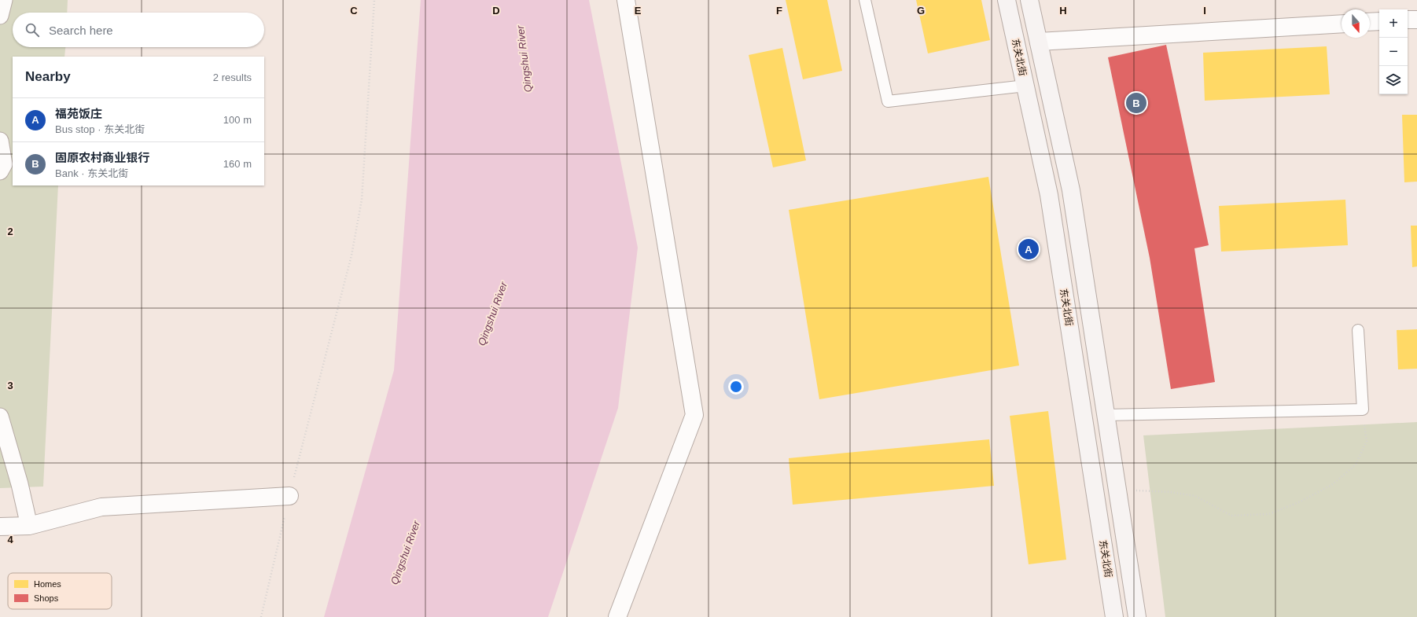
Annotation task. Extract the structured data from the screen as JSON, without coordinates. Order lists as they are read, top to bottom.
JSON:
{
  "streets": {
    "main road": ["东关北街"]
  },
  "water": ["Qingshui River"],
  "legend": ["Homes", "Shops"],
  "north": "bottom",
  "page": {
    "map_buttons": ["+", "−"],
    "search": "Search here",
    "heading": ["Nearby", "2 results"],
    "pins": ["B", "A"],
    "list": [
      {
        "mark": "A",
        "name": "福苑饭庄",
        "note": "Bus stop · 东关北街",
        "value": "100 m"
      },
      {
        "mark": "B",
        "name": "固原农村商业银行",
        "note": "Bank · 东关北街",
        "value": "160 m"
      }
    ]
  },
  "grid": {
    "columns": [
      "C",
      "D",
      "E",
      "F",
      "G",
      "H",
      "I"
    ],
    "rows": ["2", "3", "4"]
  }
}
